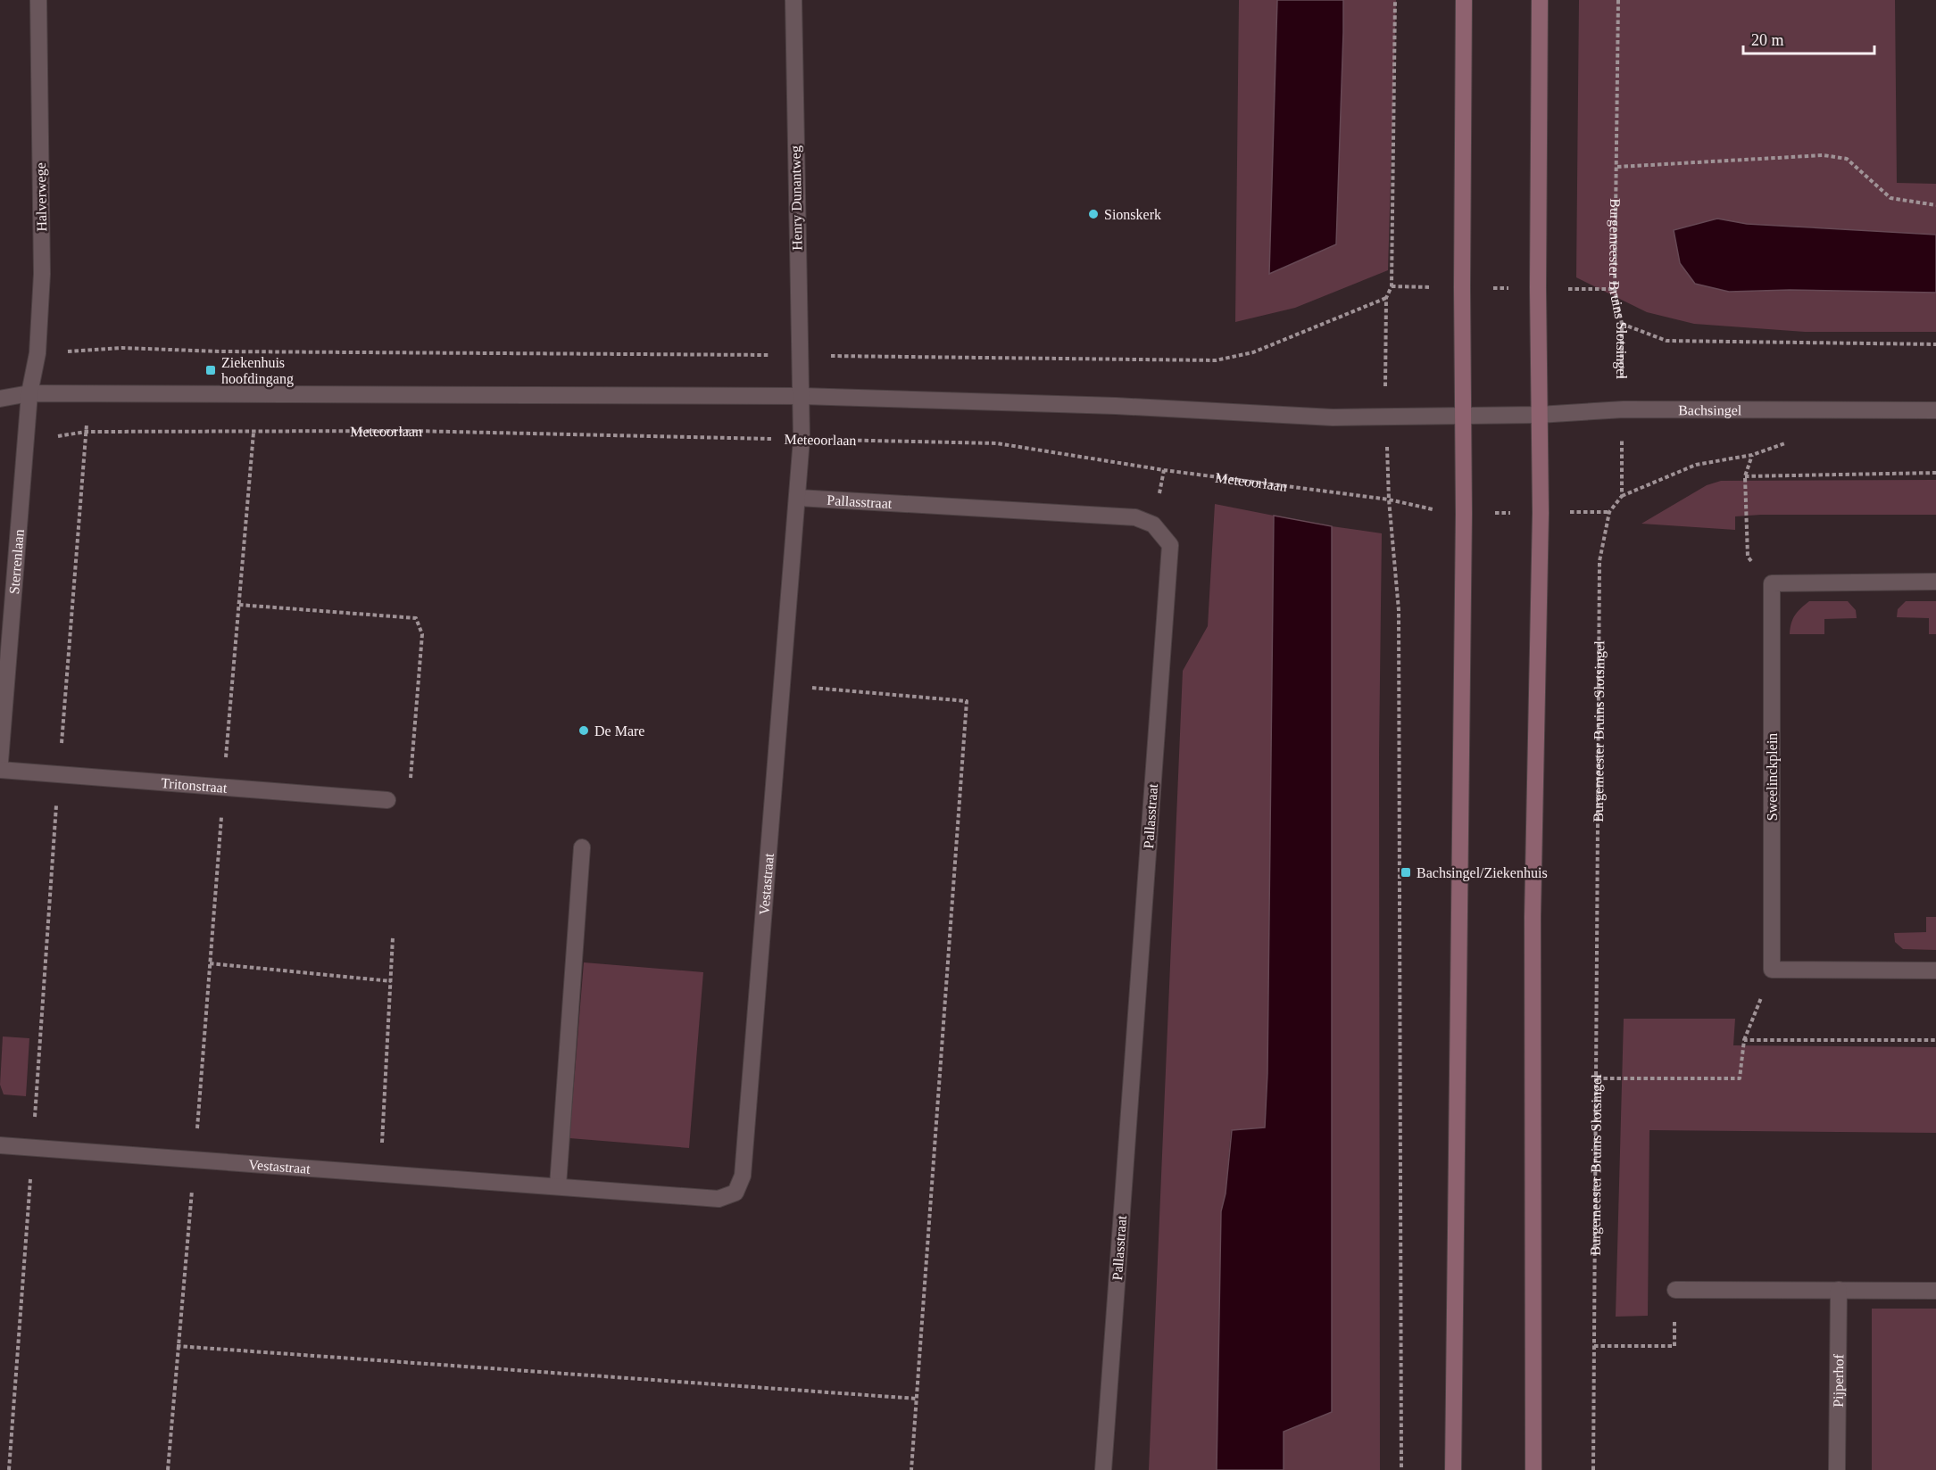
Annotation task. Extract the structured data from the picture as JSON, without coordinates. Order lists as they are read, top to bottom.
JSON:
{
  "streets": {
    "street": [
      "Halverwege",
      "Henry Dunantweg",
      "Bachsingel",
      "Pallasstraat",
      "Sterrenlaan",
      "Sweelinckplein",
      "Tritonstraat",
      "Vestastraat",
      "Pijperhof"
    ],
    "path": ["Burgemeester Bruins Slotsingel", "Meteoorlaan"]
  },
  "crossings": [
    ["Halverwege", "Sterrenlaan"],
    ["Henry Dunantweg", "Vestastraat"],
    ["Burgemeester Bruins Slotsingel", "Bachsingel"],
    ["Burgemeester Bruins Slotsingel", "Meteoorlaan"],
    ["Meteoorlaan", "Sterrenlaan"],
    ["Meteoorlaan", "Vestastraat"],
    ["Pallasstraat", "Vestastraat"]
  ],
  "places": {
    "other": ["Sionskerk", "De Mare"],
    "transit": ["Ziekenhuis hoofdingang", "Bachsingel/Ziekenhuis"]
  },
  "scale_bar": "20 m"
}
